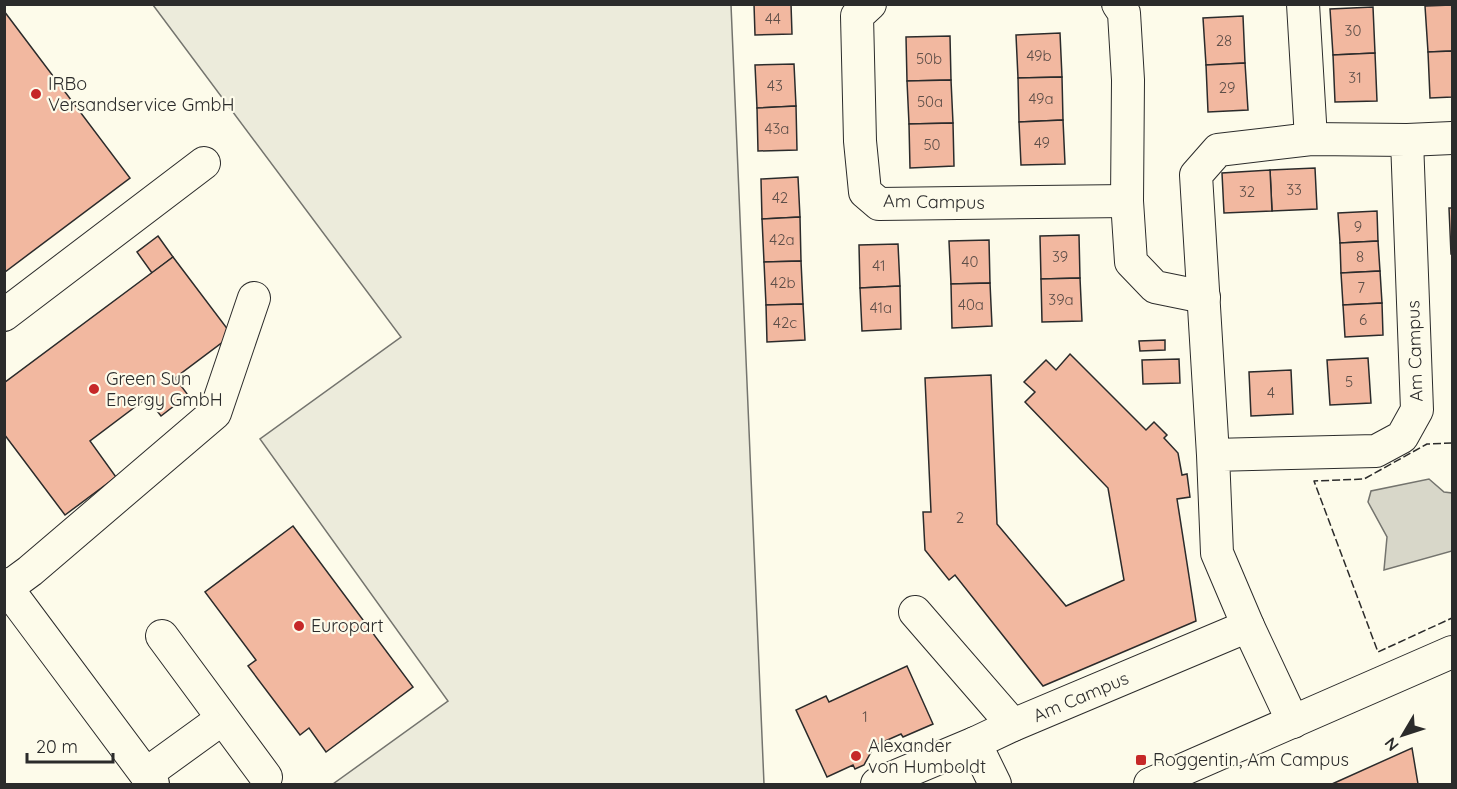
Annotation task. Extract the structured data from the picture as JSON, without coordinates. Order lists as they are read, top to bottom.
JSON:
{
  "streets": {
    "street": ["Am Campus"]
  },
  "places": {
    "other": [
      "IRBo Versandservice GmbH",
      "Green Sun Energy GmbH",
      "Europart",
      "Alexander von Humboldt"
    ],
    "transit": ["Roggentin, Am Campus"]
  },
  "house_numbers": [
    "44",
    "30",
    "28",
    "49b",
    "50b",
    "31",
    "43",
    "29",
    "49a",
    "50a",
    "43a",
    "49",
    "50",
    "33",
    "32",
    "42",
    "9",
    "42a",
    "39",
    "8",
    "40",
    "41",
    "42b",
    "7",
    "39a",
    "40a",
    "41a",
    "6",
    "42c",
    "5",
    "4",
    "2",
    "1"
  ],
  "scale_bar": "20 m",
  "north": "bottom left"
}
